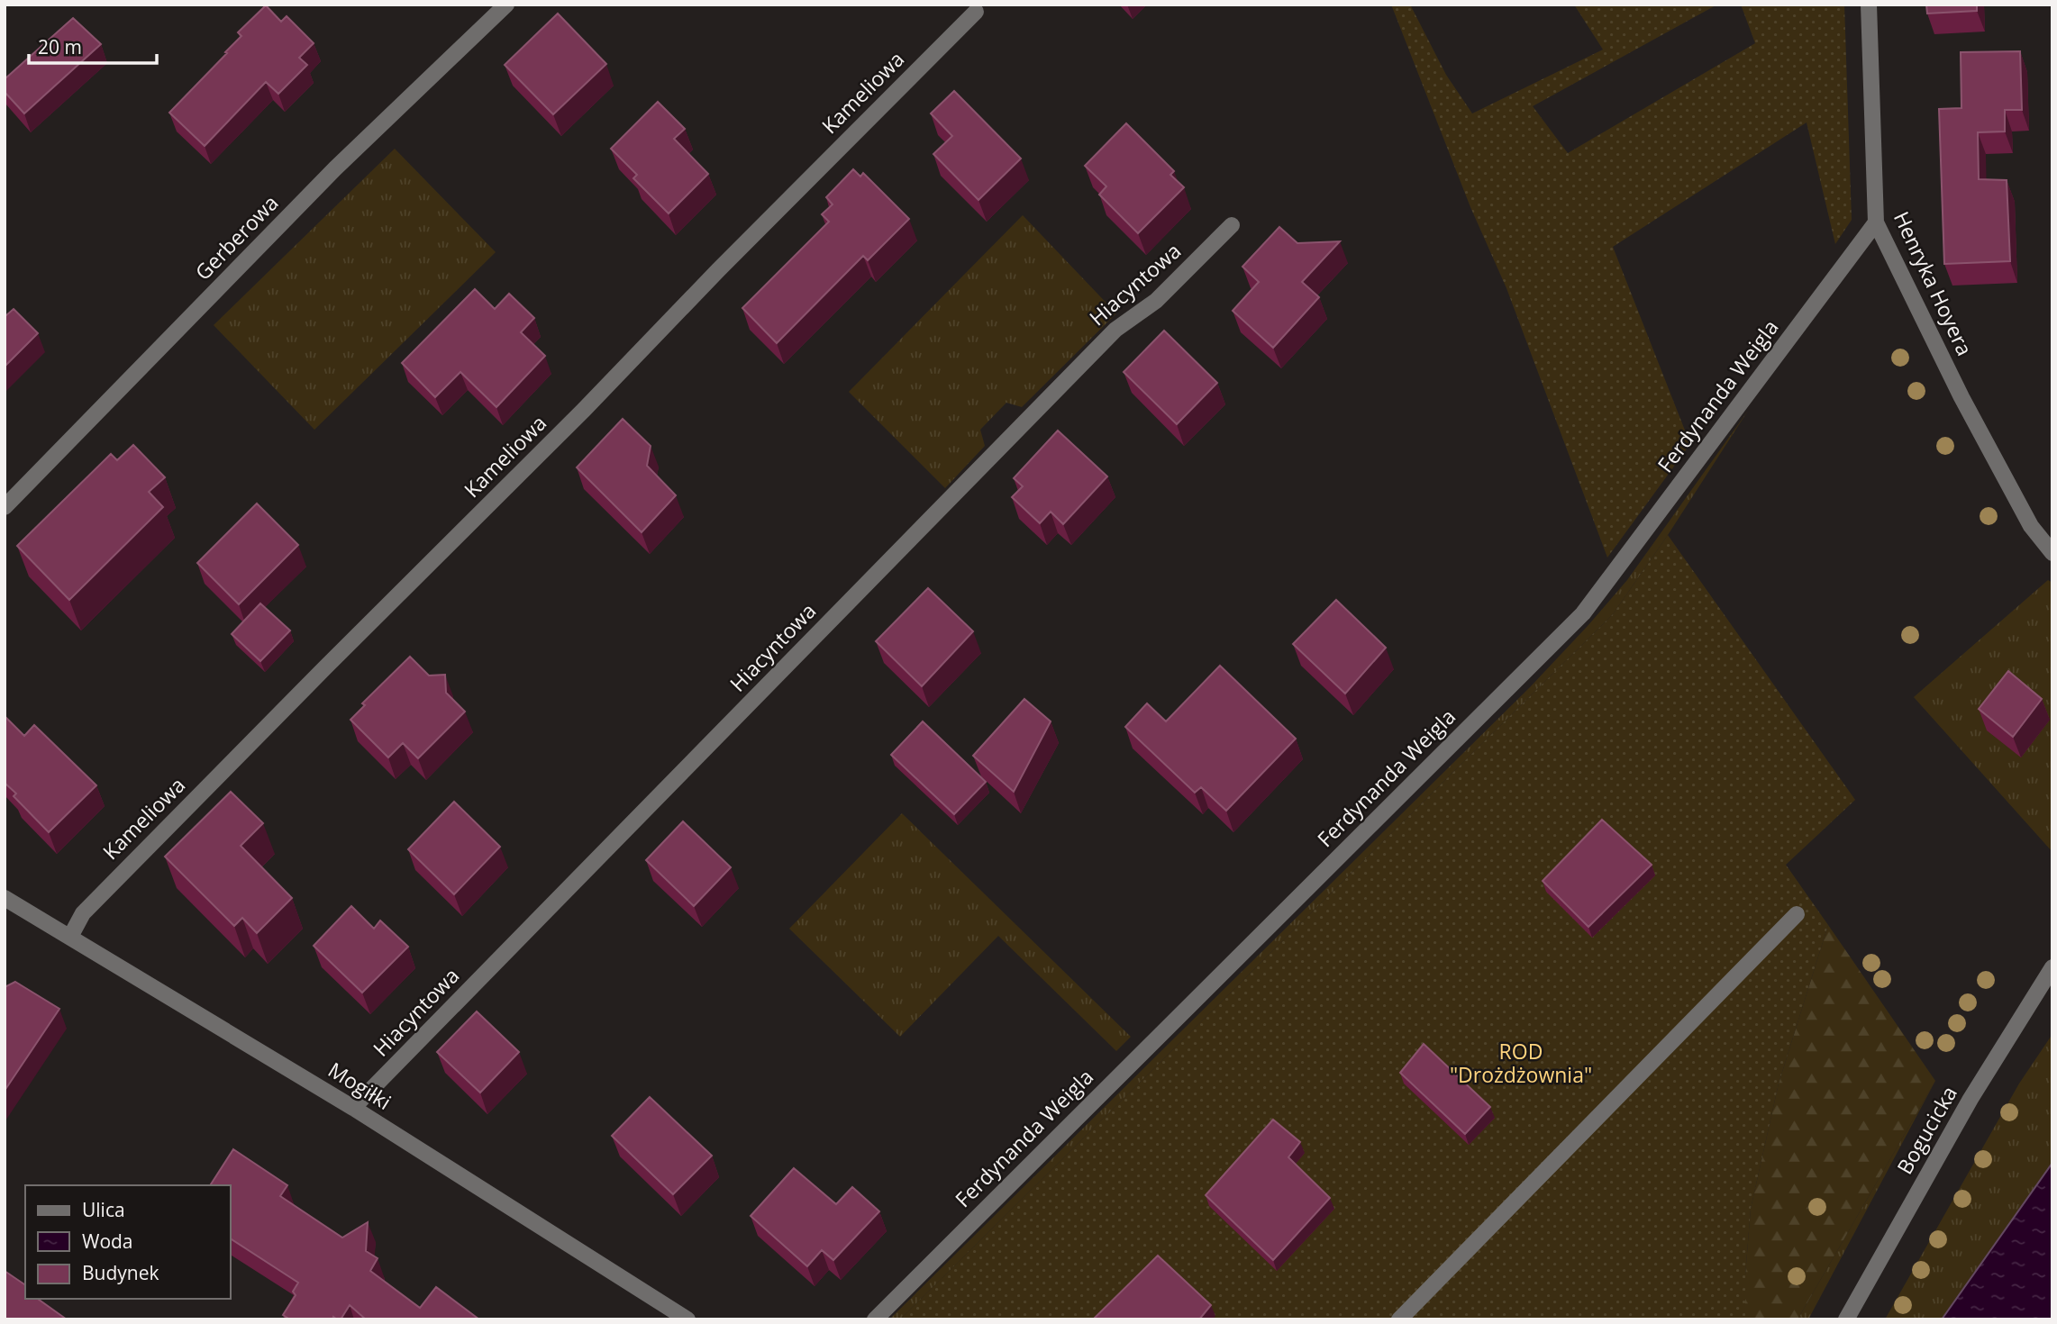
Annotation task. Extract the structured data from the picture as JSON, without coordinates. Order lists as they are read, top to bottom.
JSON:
{
  "streets": {
    "street": [
      "Kameliowa",
      "Gerberowa",
      "Henryka Hoyera",
      "Hiacyntowa",
      "Ferdynanda Weigla",
      "Mogiłki",
      "Bogucicka"
    ]
  },
  "crossings": [
    ["Kameliowa", "Mogiłki"],
    ["Henryka Hoyera", "Ferdynanda Weigla"],
    ["Hiacyntowa", "Mogiłki"]
  ],
  "parks": ["ROD \"Drożdżownia\""],
  "legend": ["Ulica", "Woda", "Budynek"],
  "scale_bar": "20 m"
}
